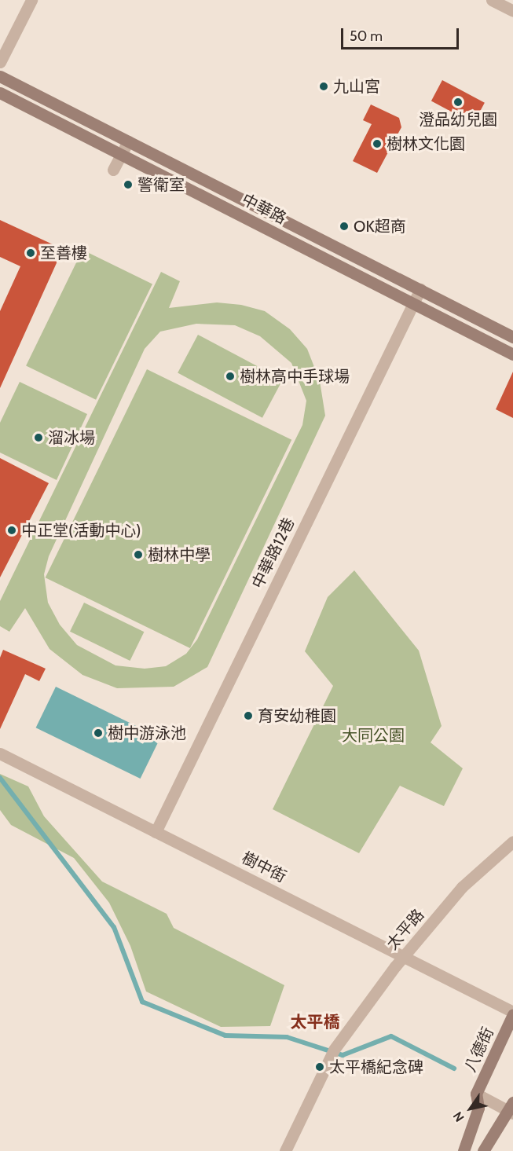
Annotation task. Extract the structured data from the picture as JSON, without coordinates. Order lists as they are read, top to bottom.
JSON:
{
  "streets": {
    "street": [
      "中華路",
      "中華路12巷",
      "樹中街",
      "太平路",
      "八德街"
    ]
  },
  "crossings": [
    ["中華路", "中華路12巷"],
    ["中華路12巷", "樹中街"],
    ["樹中街", "太平路"],
    ["樹中街", "八德街"]
  ],
  "districts": ["太平橋"],
  "parks": ["大同公園"],
  "places": [
    "九山宮",
    "澄品幼兒園",
    "樹林文化園",
    "警衛室",
    "OK超商",
    "至善樓",
    "樹林高中手球場",
    "溜冰場",
    "中正堂(活動中心)",
    "樹林中學",
    "育安幼稚園",
    "樹中游泳池",
    "太平橋紀念碑"
  ],
  "scale_bar": "50 m",
  "north": "bottom left"
}
